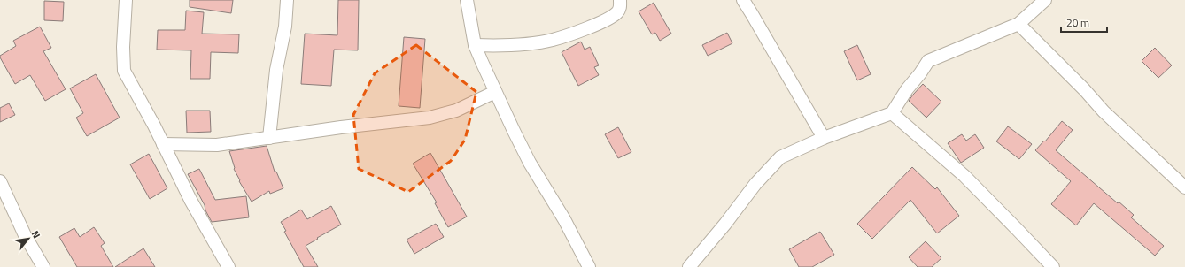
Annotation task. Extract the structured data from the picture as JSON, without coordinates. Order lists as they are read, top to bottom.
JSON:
{
  "scale_bar": "20 m",
  "north": "top right"
}
